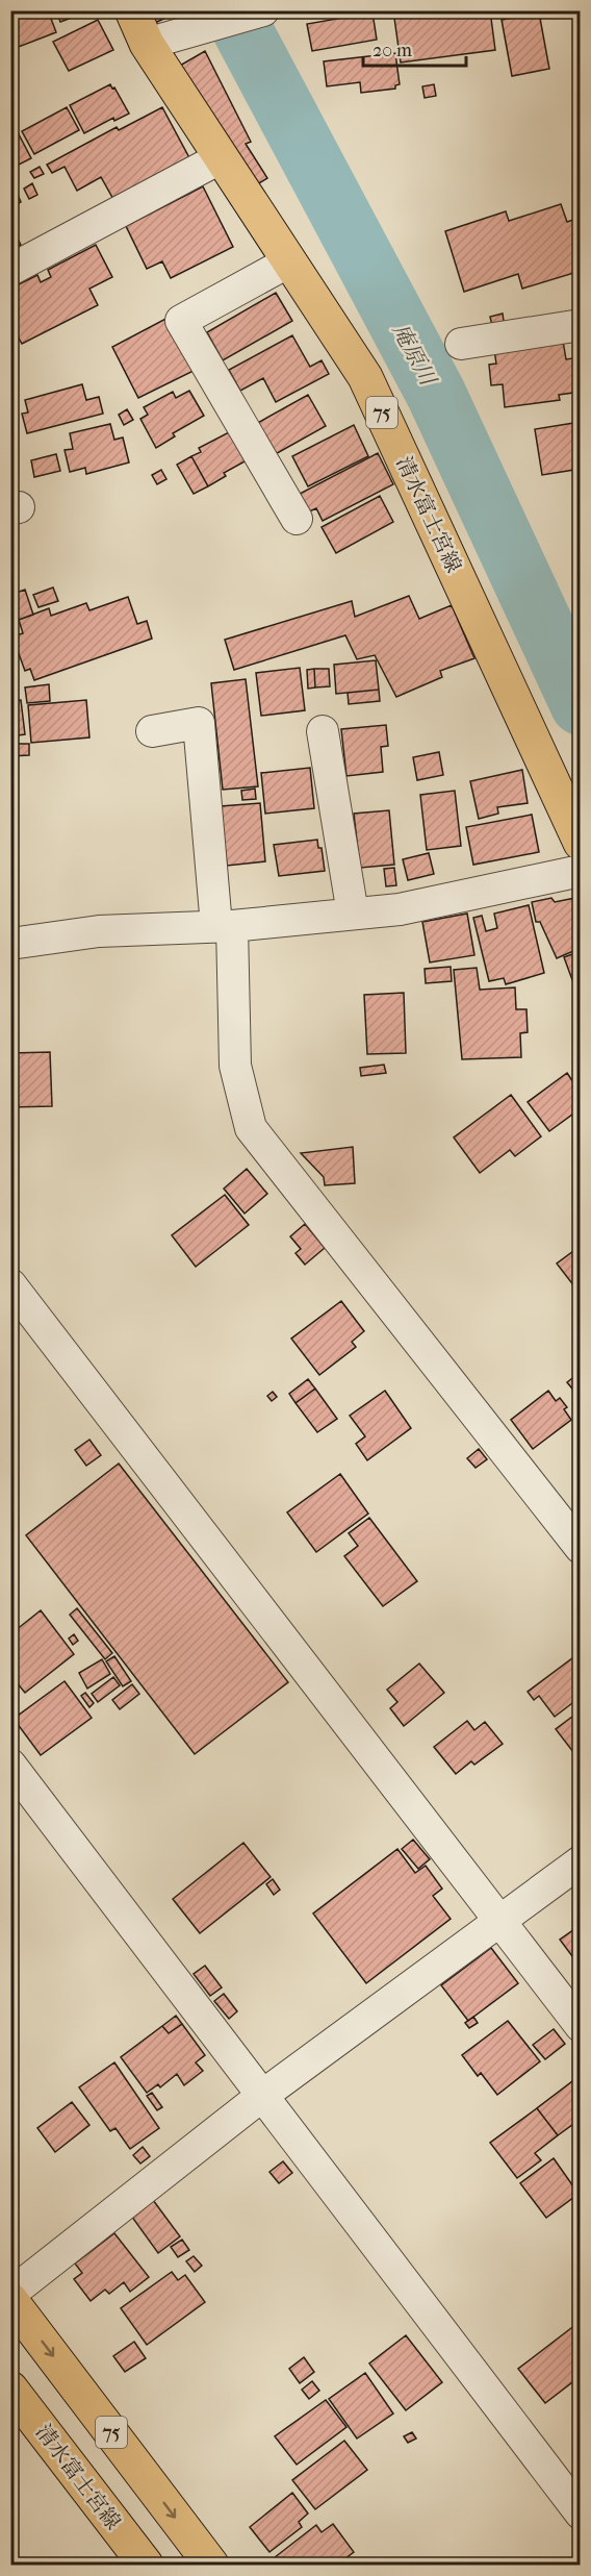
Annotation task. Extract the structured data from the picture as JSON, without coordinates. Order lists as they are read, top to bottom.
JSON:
{
  "streets": {
    "main road": ["75", "清水富士宮線"]
  },
  "water": ["庵原川"],
  "scale_bar": "20 m"
}
